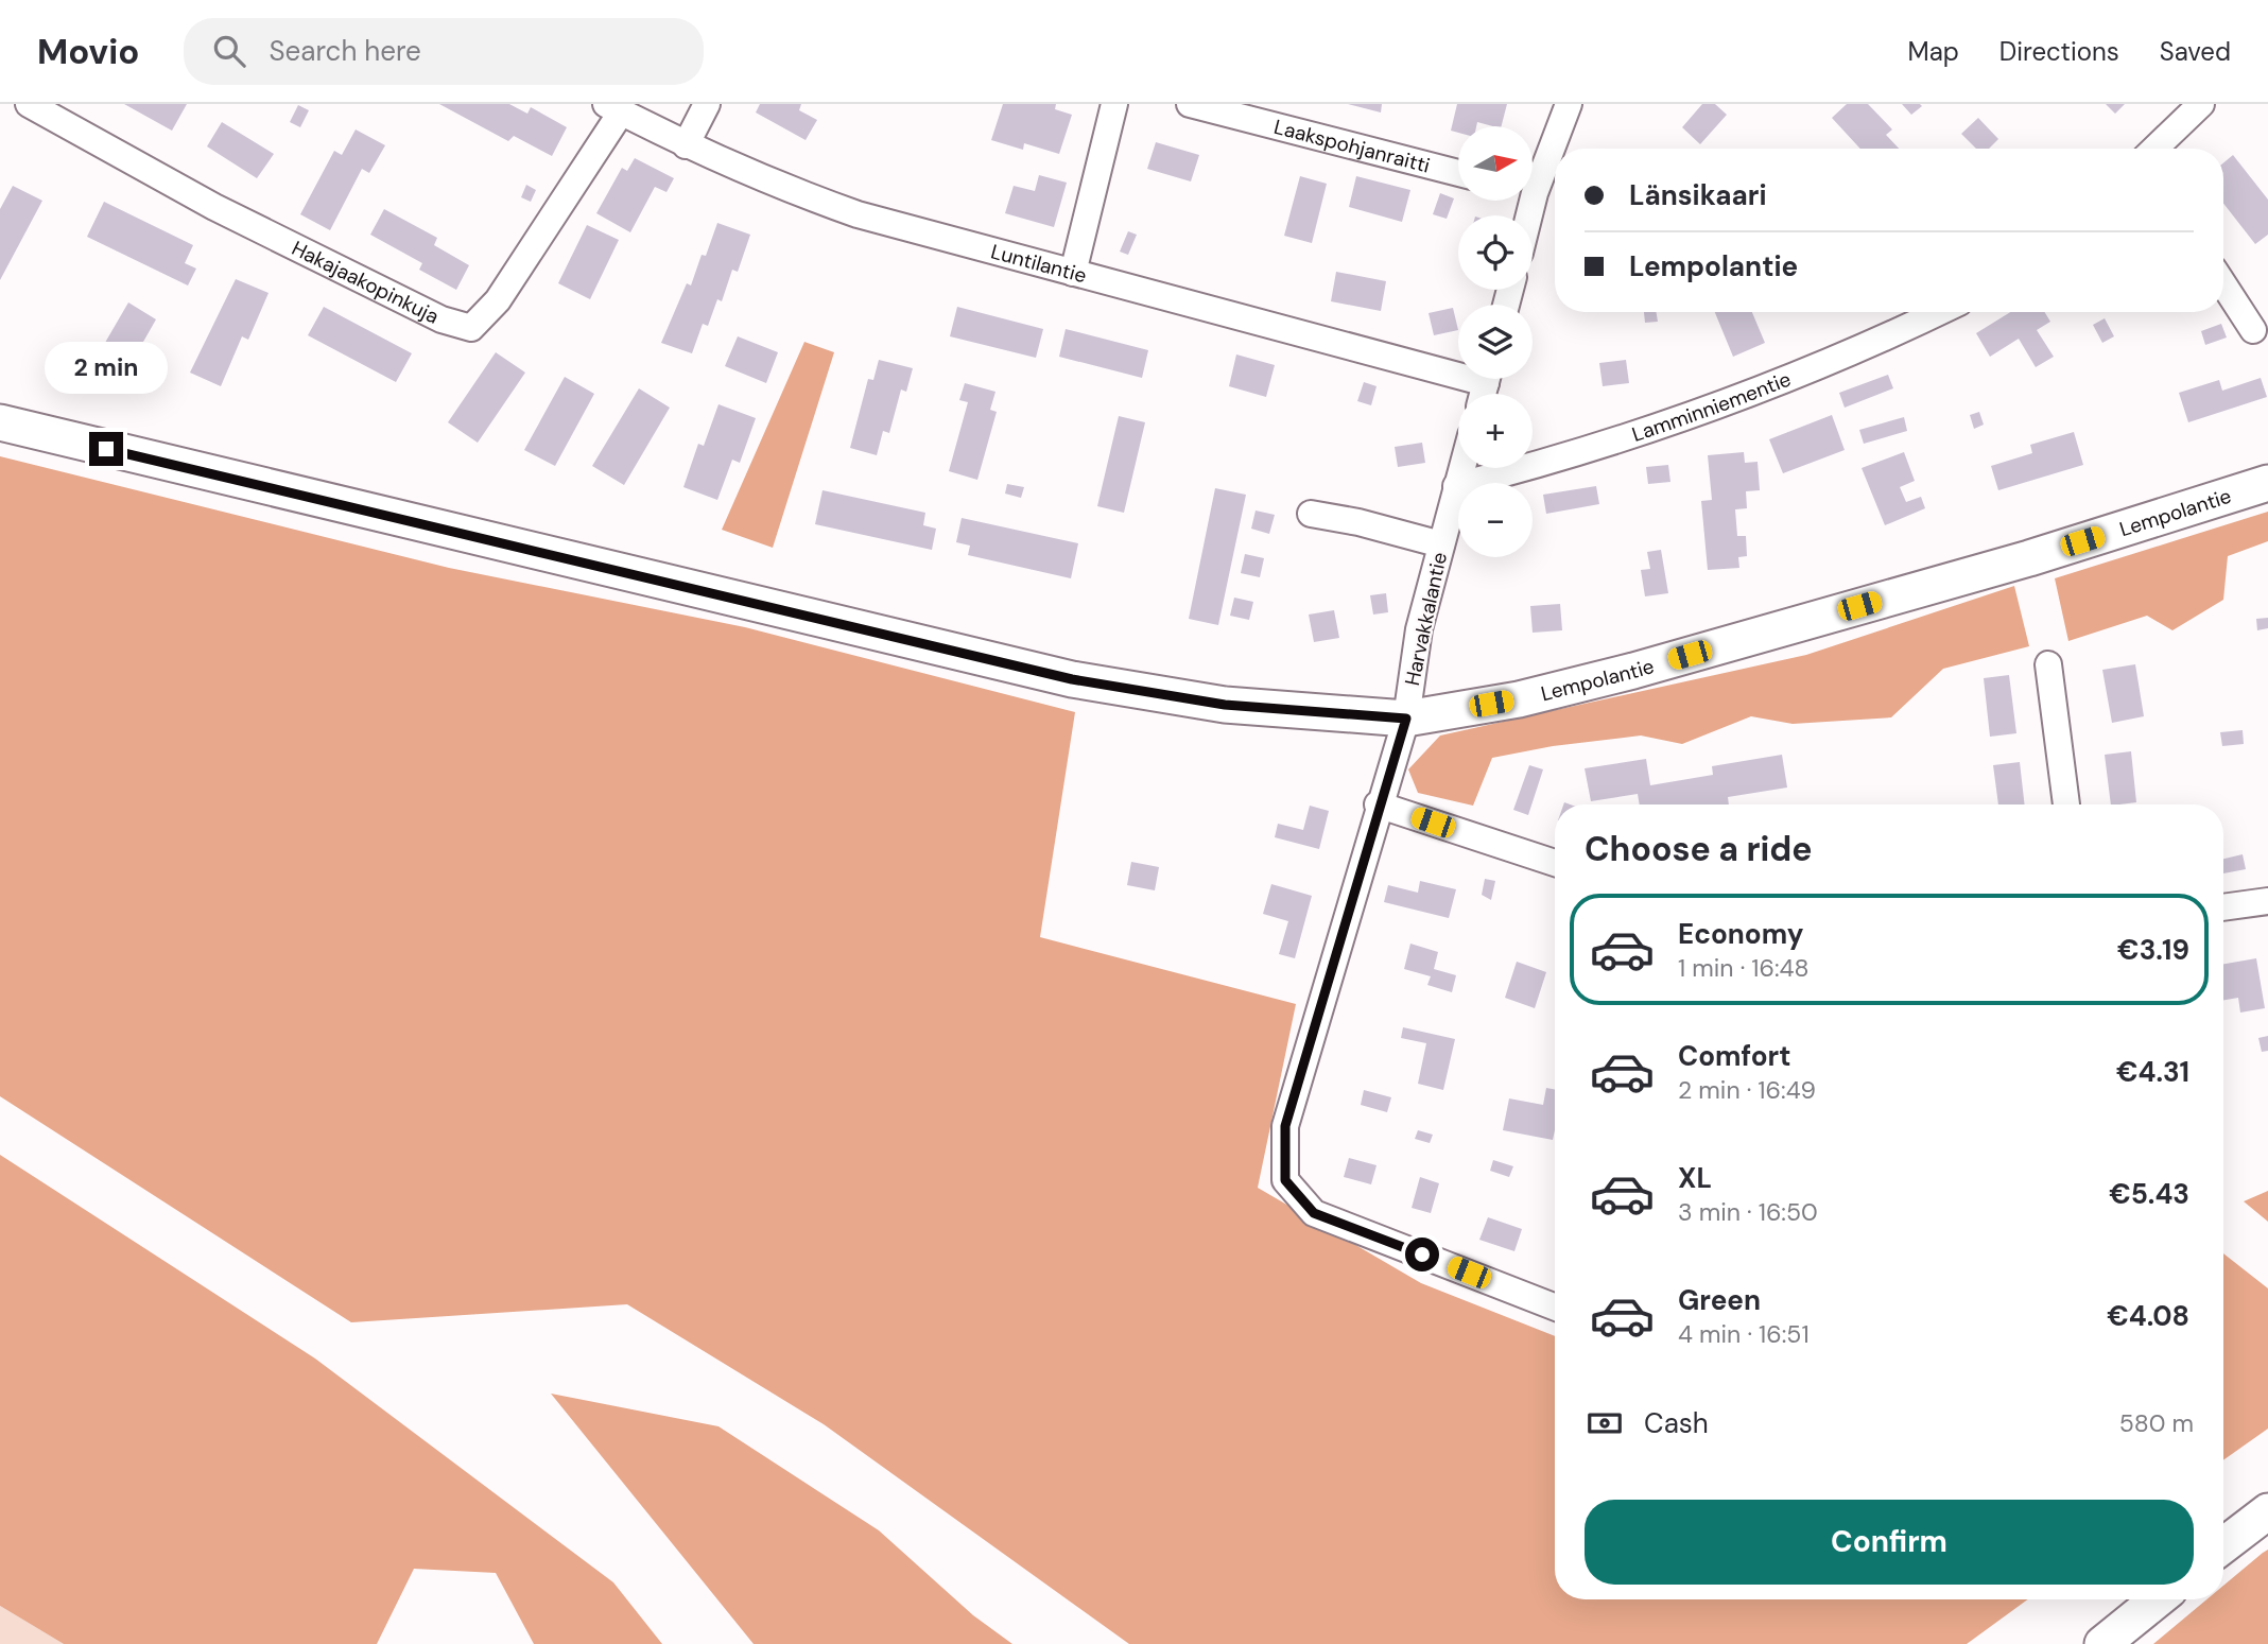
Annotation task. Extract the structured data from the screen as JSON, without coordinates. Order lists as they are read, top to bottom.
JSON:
{
  "streets": {
    "street": [
      "Laakspohjanraitti",
      "Luntilantie",
      "Hakajaakopinkuja",
      "Lamminniementie",
      "Lempolantie",
      "Harvakkalantie"
    ]
  },
  "crossings": [
    ["Luntilantie", "Hakajaakopinkuja"],
    ["Lamminniementie", "Harvakkalantie"],
    ["Lempolantie", "Harvakkalantie"]
  ],
  "north": "right",
  "page": {
    "header": "Movio",
    "search": "Search here",
    "nav": ["Map", "Directions", "Saved"],
    "map_buttons": ["+", "−"],
    "banner": ["Länsikaari", "Lempolantie"],
    "bubble": "2 min",
    "heading": "Choose a ride",
    "list": [
      {
        "name": "Economy",
        "note": "1 min · 16:48",
        "value": "€3.19"
      },
      {
        "name": "Comfort",
        "note": "2 min · 16:49",
        "value": "€4.31"
      },
      {
        "name": "XL",
        "note": "3 min · 16:50",
        "value": "€5.43"
      },
      {
        "name": "Green",
        "note": "4 min · 16:51",
        "value": "€4.08"
      }
    ],
    "pay": ["Cash", "580 m"],
    "buttons": "Confirm"
  }
}
